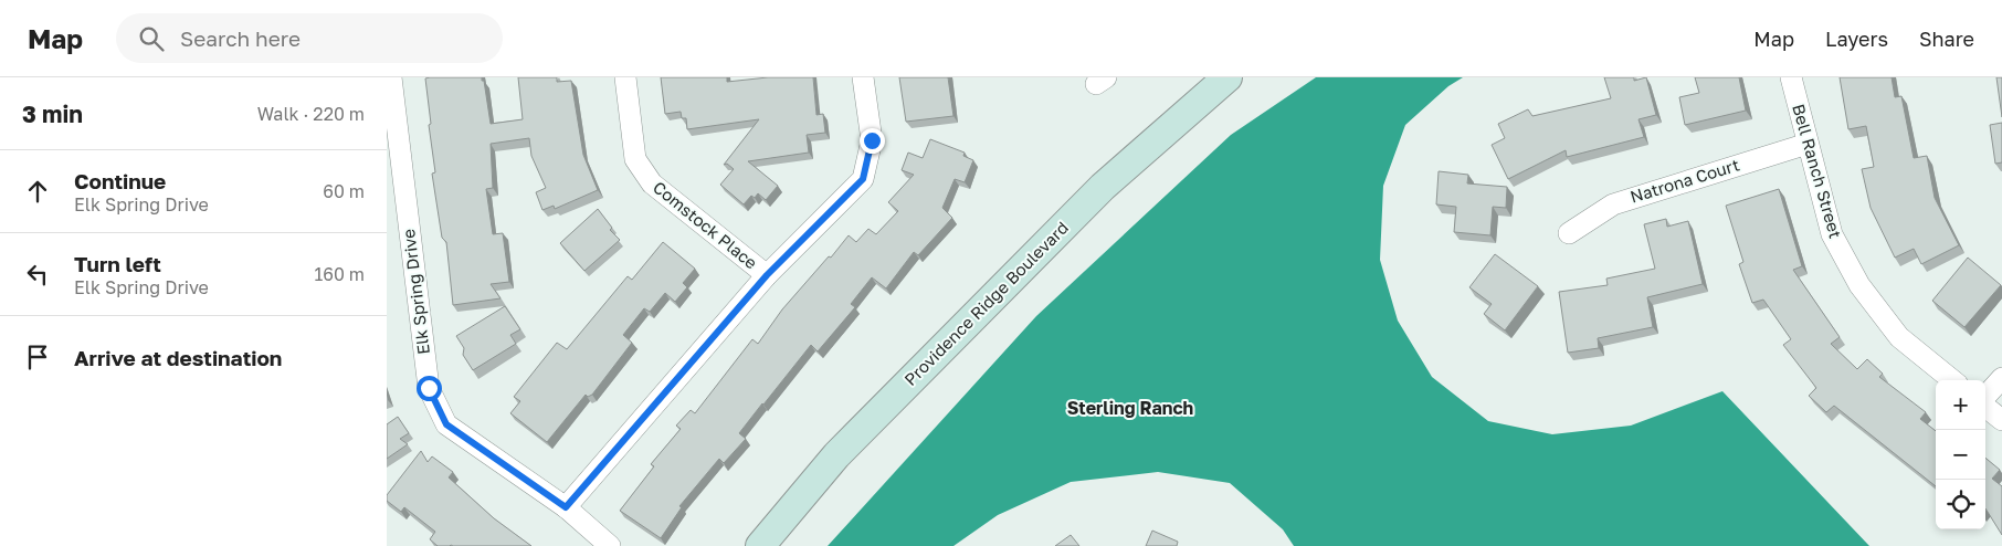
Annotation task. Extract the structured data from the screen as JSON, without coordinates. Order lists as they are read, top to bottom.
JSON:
{
  "streets": {
    "street": [
      "Bell Ranch Street",
      "Natrona Court",
      "Comstock Place",
      "Elk Spring Drive",
      "Providence Ridge Boulevard"
    ]
  },
  "crossings": [
    ["Bell Ranch Street", "Natrona Court"]
  ],
  "districts": ["Sterling Ranch"],
  "page": {
    "header": "Map",
    "search": "Search here",
    "nav": ["Map", "Layers", "Share"],
    "heading": ["3 min", "Walk · 220 m"],
    "list": [
      ["Continue", "Elk Spring Drive", "60 m"],
      ["Turn left", "Elk Spring Drive", "160 m"],
      "Arrive at destination"
    ],
    "map_buttons": ["+", "−"]
  }
}
